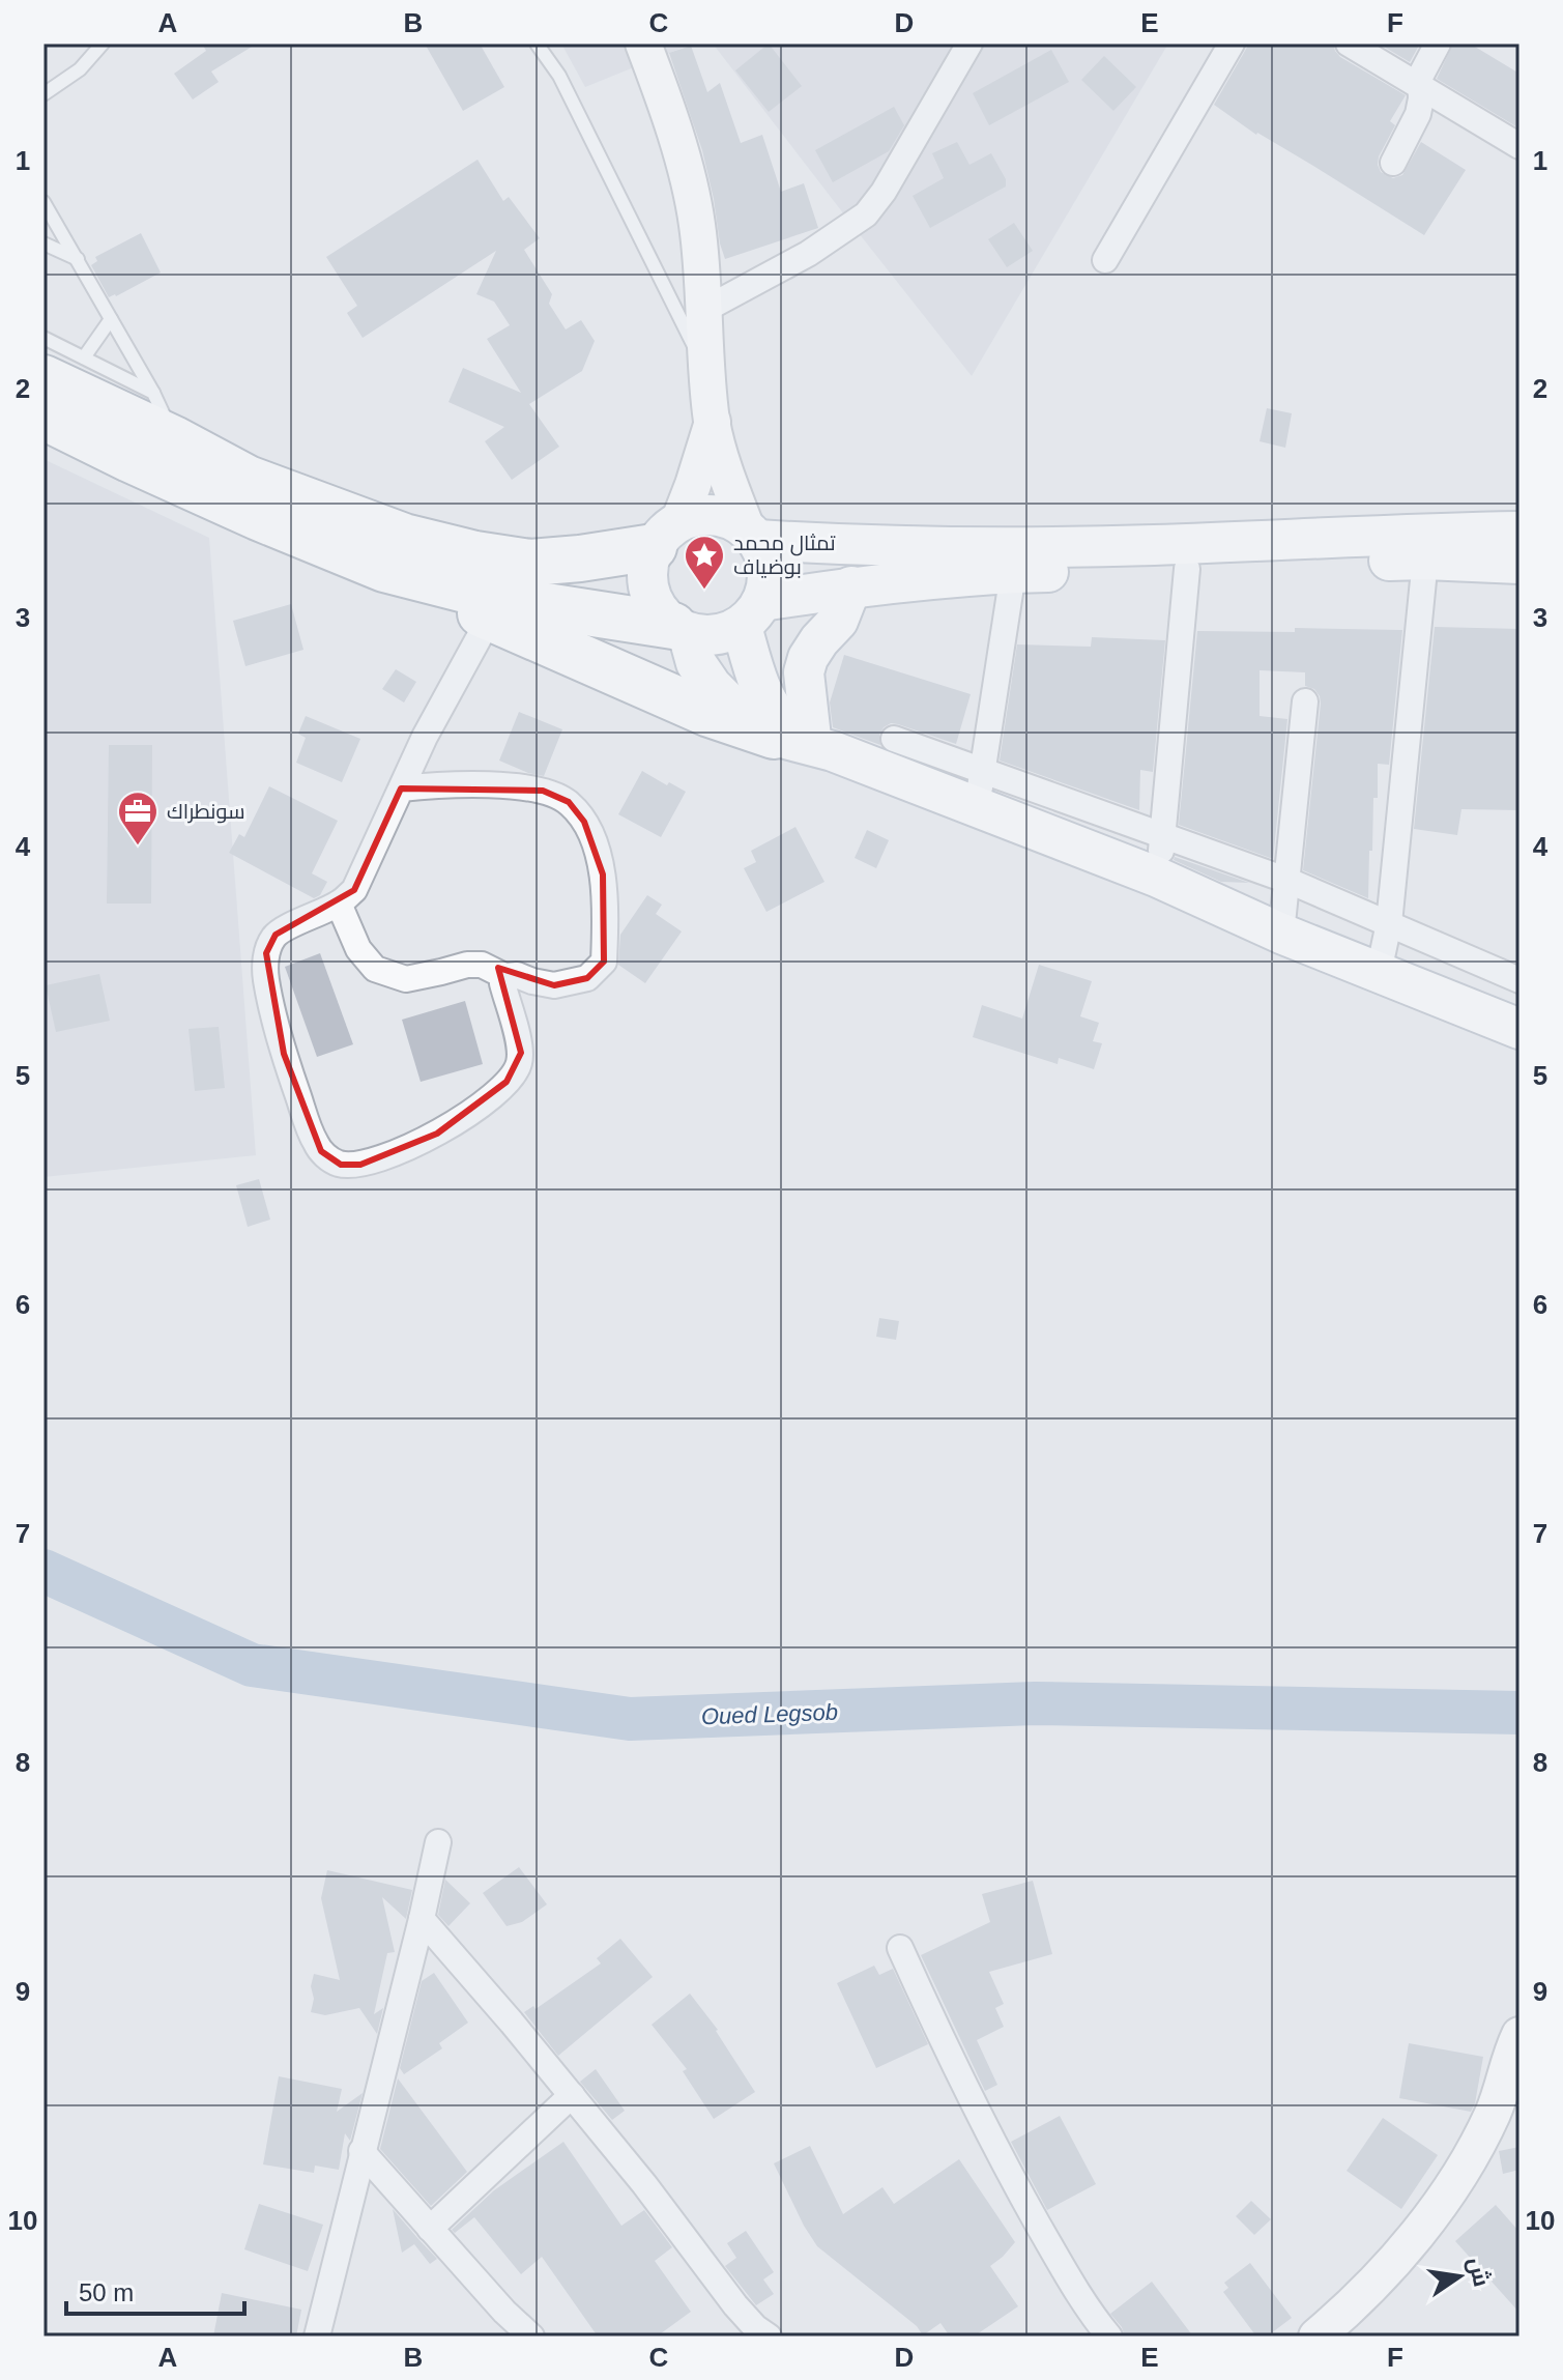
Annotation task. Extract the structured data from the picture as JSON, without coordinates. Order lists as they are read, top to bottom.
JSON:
{
  "water": ["Oued Legsob"],
  "places": {
    "place": ["تمثال محمد بوضياف"],
    "office": ["سونطراك"]
  },
  "scale_bar": "50 m",
  "north": "right",
  "grid": {
    "columns": [
      "A",
      "B",
      "C",
      "D",
      "E",
      "F"
    ],
    "rows": [
      "1",
      "2",
      "3",
      "4",
      "5",
      "6",
      "7",
      "8",
      "9",
      "10"
    ]
  }
}
